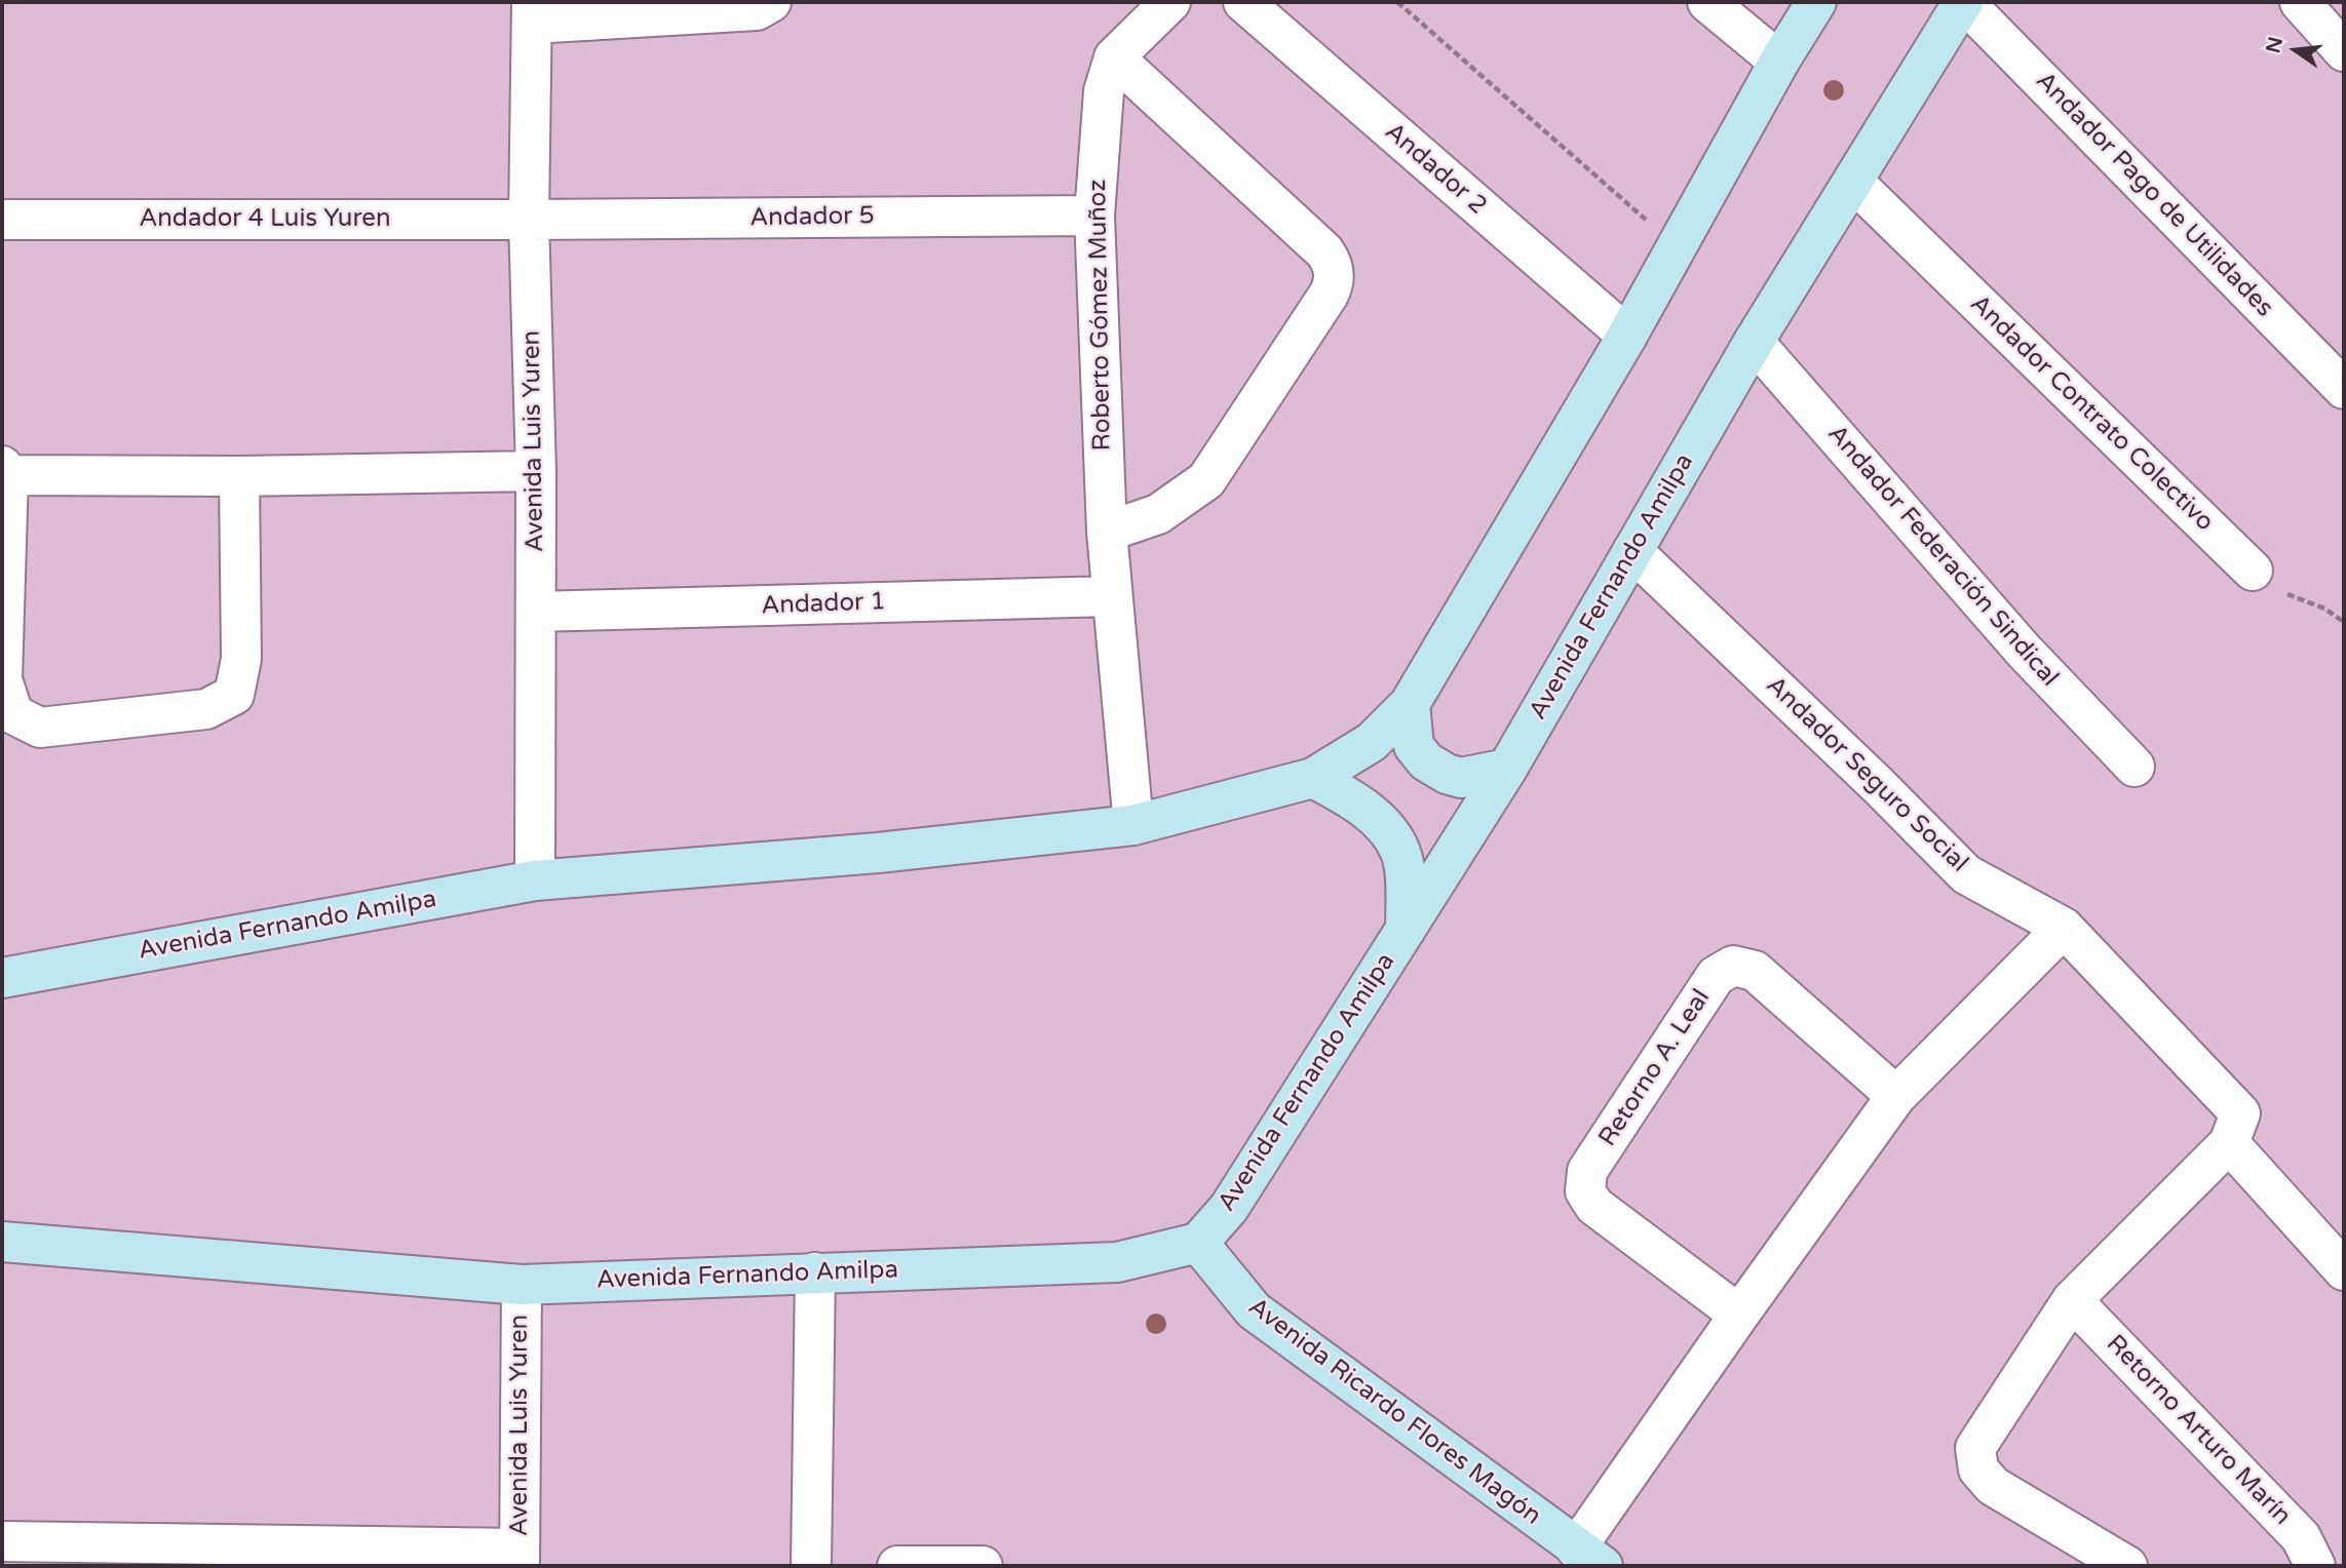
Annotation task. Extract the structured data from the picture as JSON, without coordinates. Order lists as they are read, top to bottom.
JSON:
{
  "streets": {
    "street": [
      "Andador 2",
      "Andador Pago de Utilidades",
      "Andador 5",
      "Andador 4 Luis Yuren",
      "Roberto Gómez Muñoz",
      "Andador Contrato Colectivo",
      "Avenida Luis Yuren",
      "Andador Federación Sindical",
      "Avenida Fernando Amilpa",
      "Andador 1",
      "Andador Seguro Social",
      "Retorno A. Leal",
      "Avenida Ricardo Flores Magón",
      "Retorno Arturo Marín"
    ]
  },
  "crossings": [
    ["Andador 2", "Avenida Fernando Amilpa"],
    ["Andador Pago de Utilidades", "Avenida Fernando Amilpa"],
    ["Andador 5", "Andador 4 Luis Yuren"],
    ["Andador 5", "Roberto Gómez Muñoz"],
    ["Andador 5", "Avenida Luis Yuren"],
    ["Andador 4 Luis Yuren", "Avenida Luis Yuren"],
    ["Roberto Gómez Muñoz", "Avenida Fernando Amilpa"],
    ["Roberto Gómez Muñoz", "Andador 1"],
    ["Andador Contrato Colectivo", "Avenida Fernando Amilpa"],
    ["Avenida Luis Yuren", "Avenida Fernando Amilpa"],
    ["Avenida Luis Yuren", "Andador 1"],
    ["Andador Federación Sindical", "Avenida Fernando Amilpa"],
    ["Avenida Fernando Amilpa", "Andador Seguro Social"],
    ["Avenida Fernando Amilpa", "Avenida Ricardo Flores Magón"]
  ],
  "north": "left"
}
